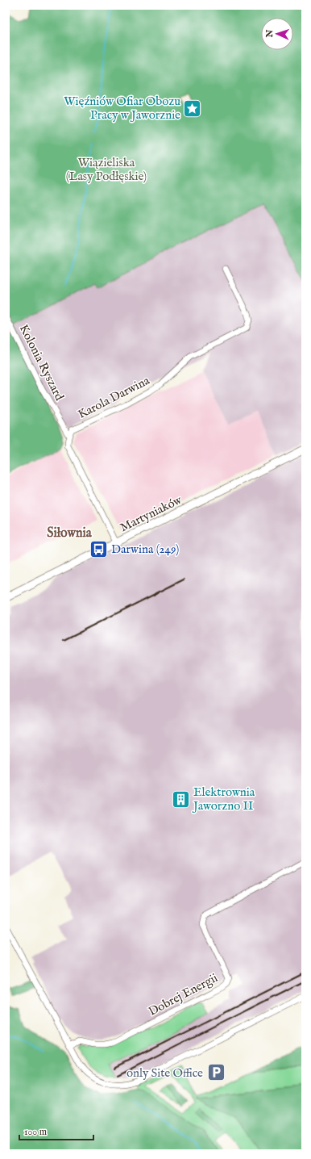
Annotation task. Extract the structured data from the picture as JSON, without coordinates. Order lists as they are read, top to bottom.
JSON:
{
  "streets": {
    "main road": ["Martyniaków"],
    "street": ["Kolonia Ryszard", "Karola Darwina", "Dobrej Energii"]
  },
  "crossings": [
    ["Kolonia Ryszard", "Karola Darwina"]
  ],
  "districts": ["Siłownia"],
  "parks": ["Wiązieliska (Lasy Podłęskie)"],
  "places": {
    "place": ["Więźniów Ofiar Obozu Pracy w Jaworznie"],
    "bus stop": ["Darwina (249)"],
    "building": ["Elektrownia Jaworzno II"],
    "parking": ["only Site Office"]
  },
  "scale_bar": "100 m",
  "north": "left"
}
